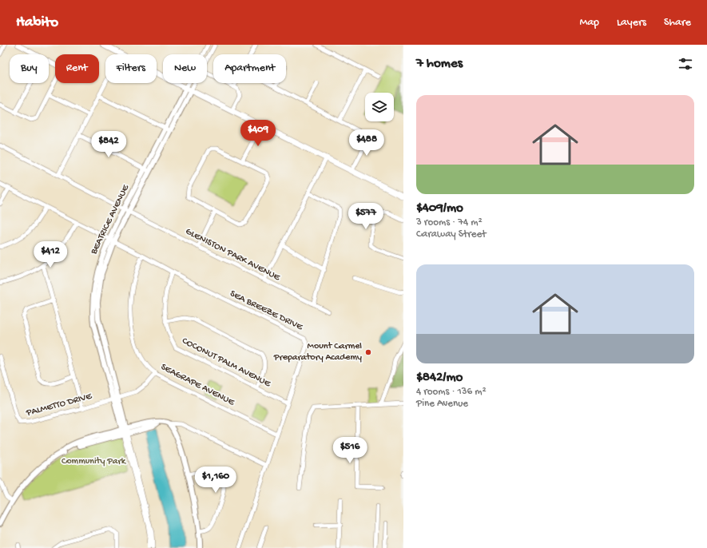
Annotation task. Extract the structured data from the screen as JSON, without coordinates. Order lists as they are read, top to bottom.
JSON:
{
  "streets": {
    "main road": ["BEATRICE AVENUE"],
    "street": [
      "GLENISTON PARK AVENUE",
      "SEA BREEZE DRIVE",
      "COCONUT PALM AVENUE",
      "SEAGRAPE AVENUE",
      "PALMETTO DRIVE"
    ]
  },
  "crossings": [
    ["BEATRICE AVENUE", "GLENISTON PARK AVENUE"],
    ["BEATRICE AVENUE", "SEA BREEZE DRIVE"],
    ["BEATRICE AVENUE", "PALMETTO DRIVE"],
    ["SEA BREEZE DRIVE", "COCONUT PALM AVENUE"],
    ["SEA BREEZE DRIVE", "SEAGRAPE AVENUE"],
    ["SEAGRAPE AVENUE", "PALMETTO DRIVE"]
  ],
  "parks": ["Community Park"],
  "places": ["Mount Carmel Preparatory Academy"],
  "page": {
    "header": "Habito",
    "nav": ["Map", "Layers", "Share"],
    "heading": "7 homes",
    "chip": [
      "Buy",
      "Rent",
      "Filters",
      "New",
      "Apartment"
    ],
    "list": [
      {
        "name": "$409/mo",
        "note": "3 rooms · 74 m² · Caraway Street"
      },
      {
        "name": "$842/mo",
        "note": "4 rooms · 136 m² · Pine Avenue"
      }
    ],
    "price": [
      "$409",
      "$488",
      "$842",
      "$577",
      "$412",
      "$516",
      "$1,160"
    ]
  }
}
